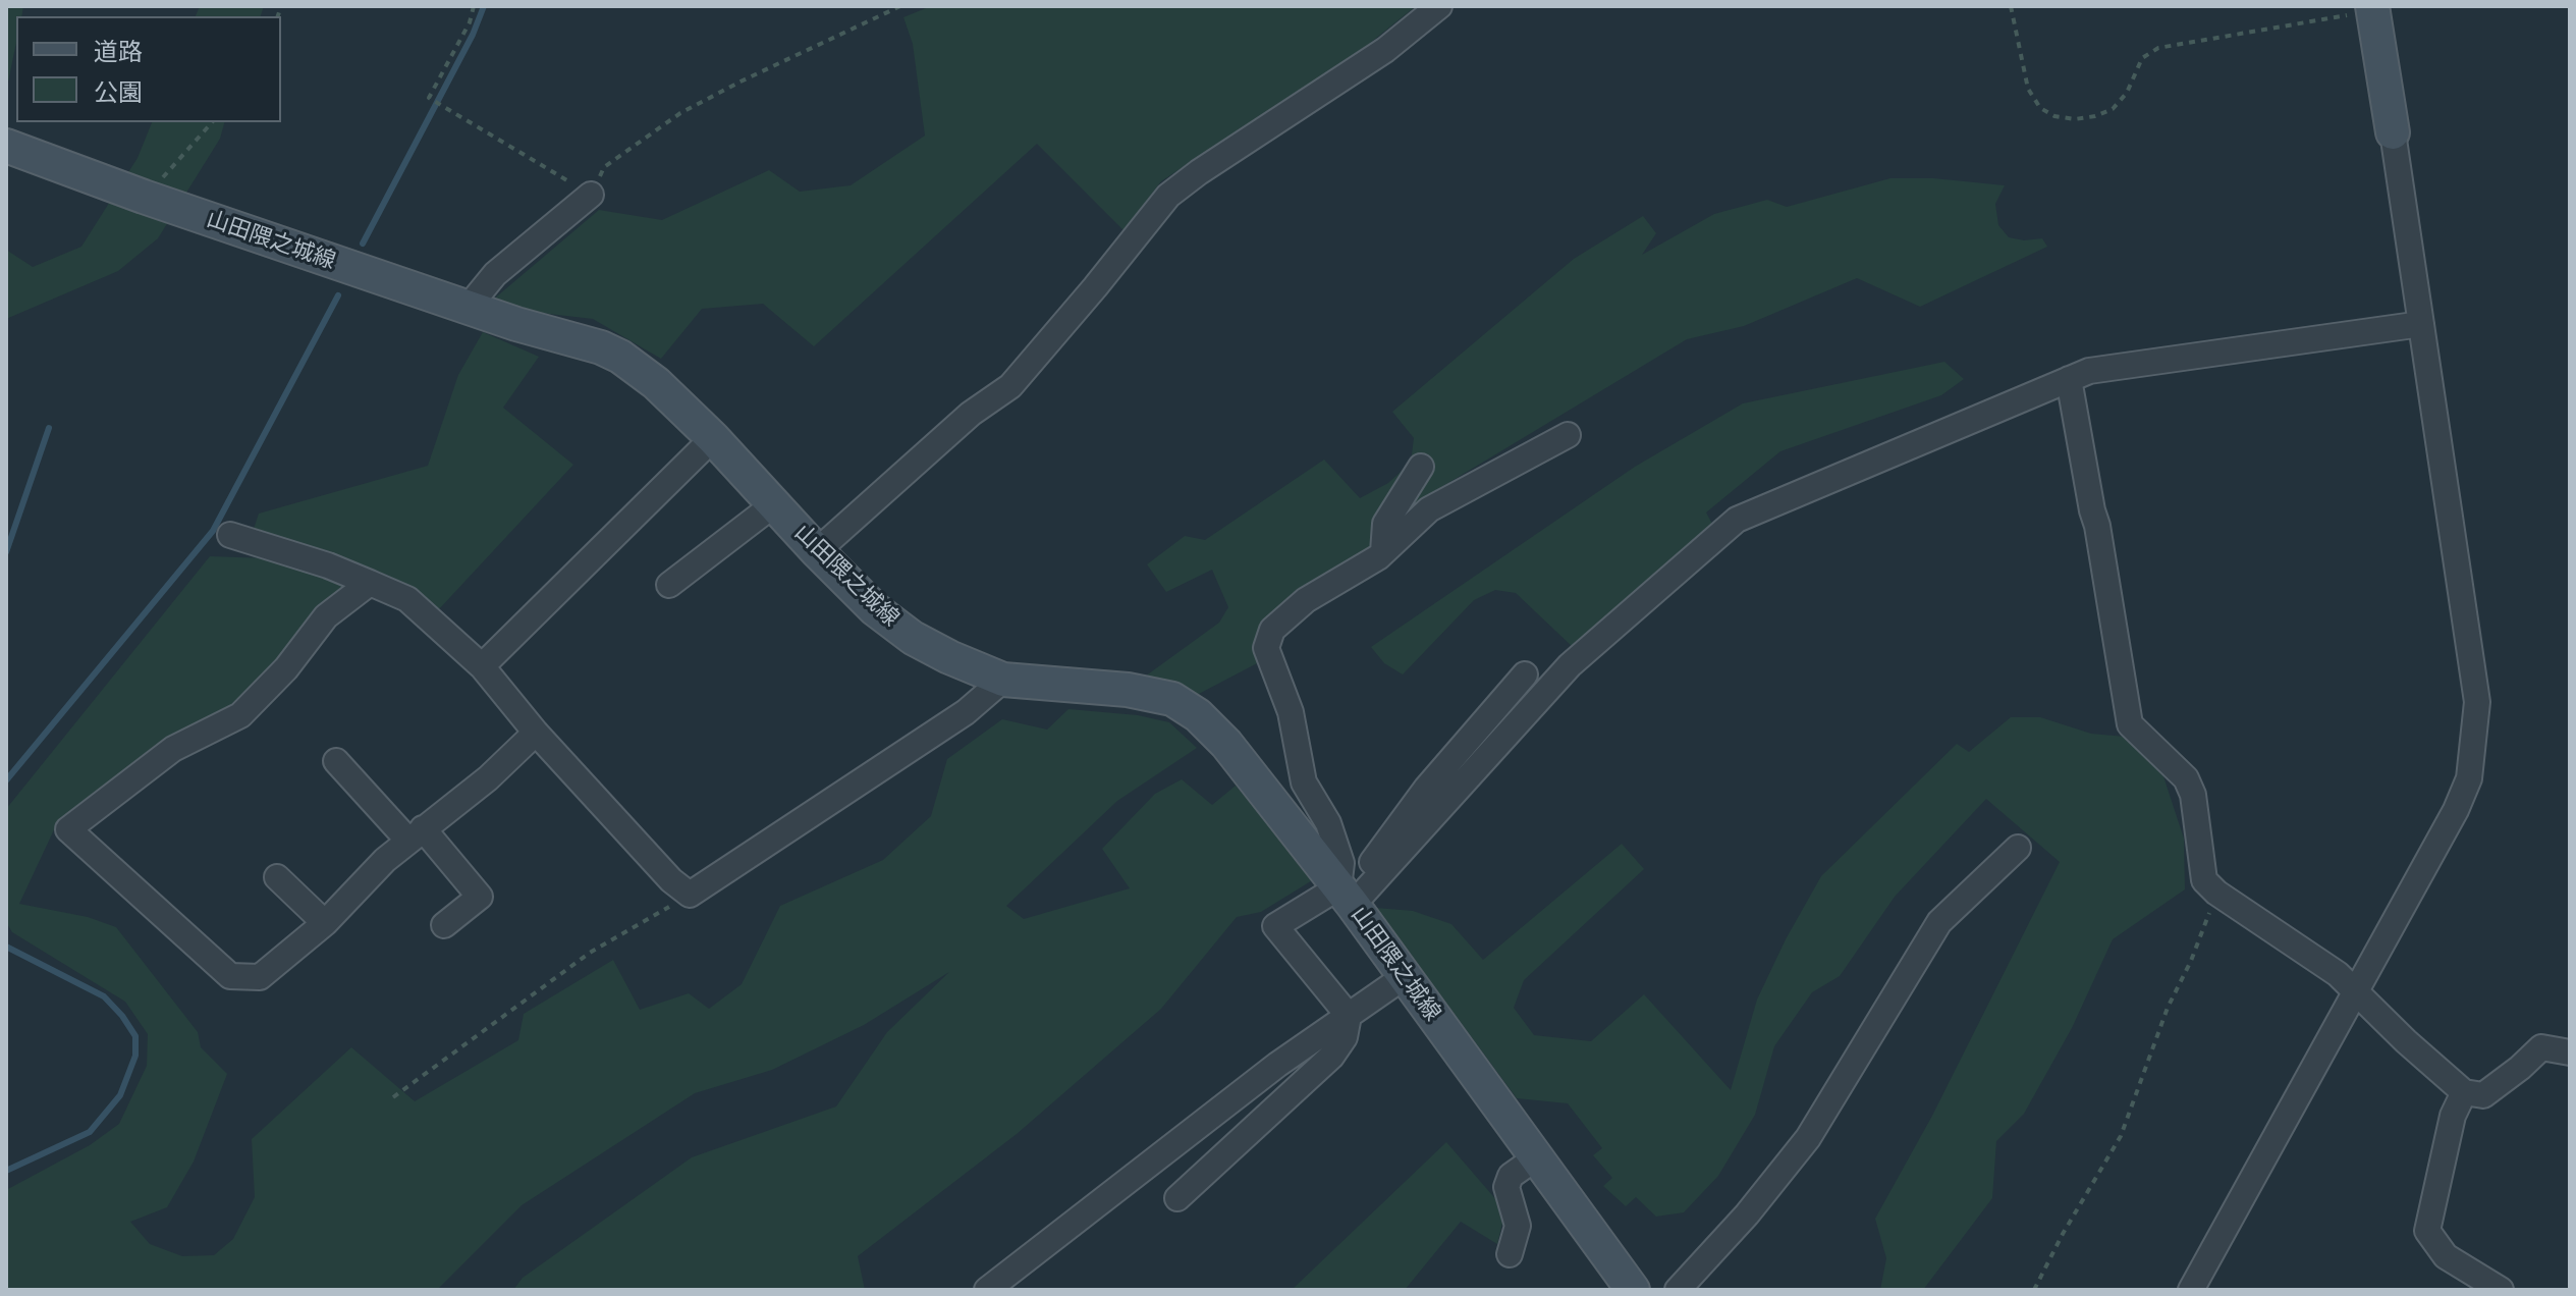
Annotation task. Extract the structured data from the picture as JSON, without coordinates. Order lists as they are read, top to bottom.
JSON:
{
  "streets": {
    "main road": ["山田隈之城線"]
  },
  "legend": ["道路", "公園"]
}
